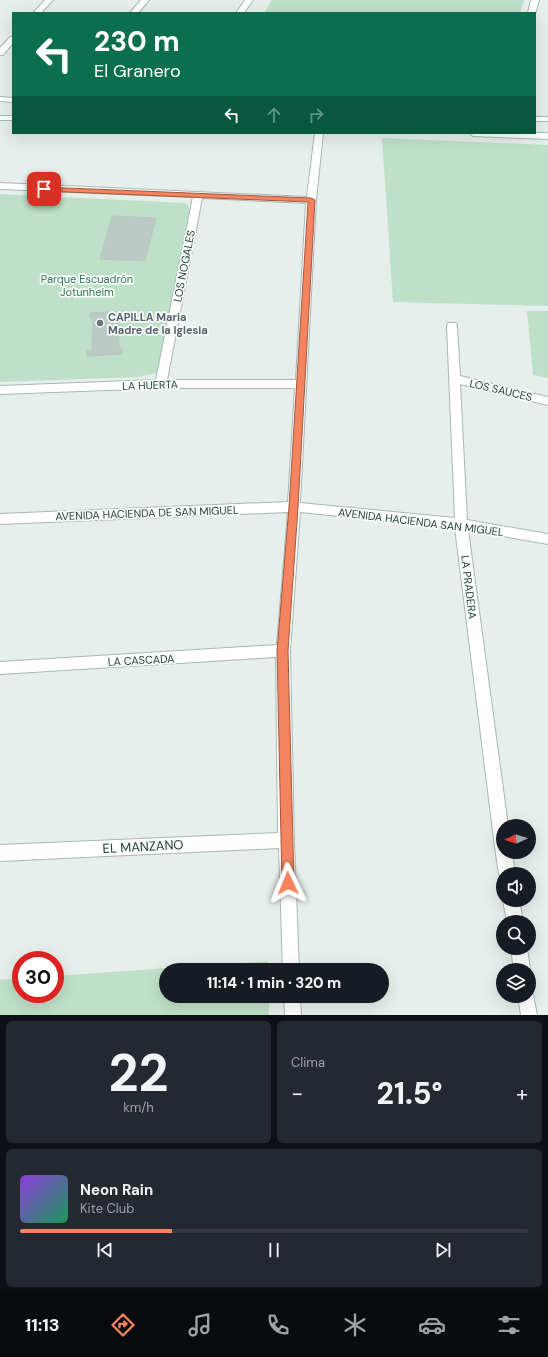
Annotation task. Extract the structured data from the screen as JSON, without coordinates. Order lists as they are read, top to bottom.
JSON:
{
  "streets": {
    "street": [
      "LOS NOGALES",
      "LA HUERTA",
      "LOS SAUCES",
      "AVENIDA HACIENDA DE SAN MIGUEL",
      "AVENIDA HACIENDA SAN MIGUEL",
      "LA PRADERA",
      "LA CASCADA",
      "EL MANZANO"
    ]
  },
  "crossings": [
    ["LOS NOGALES", "LA HUERTA"],
    ["LOS SAUCES", "LA PRADERA"],
    ["AVENIDA HACIENDA DE SAN MIGUEL", "AVENIDA HACIENDA SAN MIGUEL"],
    ["AVENIDA HACIENDA SAN MIGUEL", "LA PRADERA"]
  ],
  "parks": ["Parque Escuadrón Jotunheim"],
  "places": ["CAPILLA Maria Madre de la Iglesia"],
  "north": "left",
  "page": {
    "turn": ["230 m", "El Granero"],
    "limit": "30",
    "trip": "11:14 · 1 min · 320 m",
    "tile": [
      ["22", "km/h"],
      "Clima"
    ],
    "heat": ["−", "21.5°", "+"],
    "song": ["Neon Rain", "Kite Club"],
    "tabs": "11:13"
  }
}
